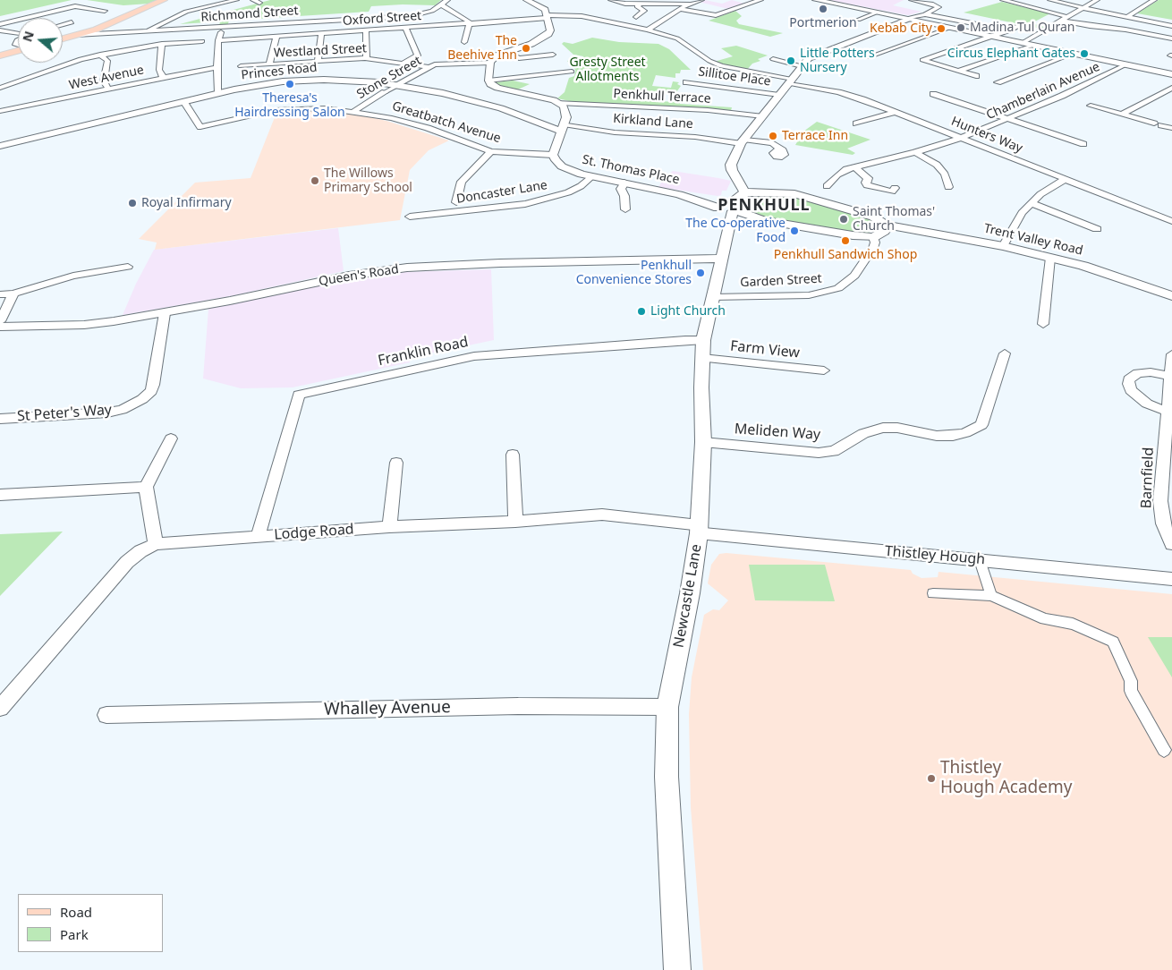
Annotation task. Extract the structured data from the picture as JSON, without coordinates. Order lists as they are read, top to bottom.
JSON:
{
  "streets": {
    "street": [
      "Richmond Street",
      "Oxford Street",
      "Westland Street",
      "Princes Road",
      "Sillitoe Place",
      "West Avenue",
      "Stone Street",
      "Chamberlain Avenue",
      "Penkhull Terrace",
      "Kirkland Lane",
      "Greatbatch Avenue",
      "Hunters Way",
      "St. Thomas Place",
      "Doncaster Lane",
      "Trent Valley Road",
      "Queen's Road",
      "Garden Street",
      "Farm View",
      "Franklin Road",
      "St Peter's Way",
      "Meliden Way",
      "Barnfield",
      "Lodge Road",
      "Thistley Hough",
      "Newcastle Lane",
      "Whalley Avenue"
    ]
  },
  "crossings": [
    ["Oxford Street", "Hunters Way"],
    ["Westland Street", "Stone Street"],
    ["Princes Road", "Stone Street"],
    ["Princes Road", "Kirkland Lane"],
    ["Princes Road", "Greatbatch Avenue"],
    ["Stone Street", "Greatbatch Avenue"],
    ["Chamberlain Avenue", "Hunters Way"],
    ["Greatbatch Avenue", "St. Thomas Place"],
    ["St. Thomas Place", "Doncaster Lane"],
    ["St. Thomas Place", "Trent Valley Road"],
    ["St. Thomas Place", "Newcastle Lane"],
    ["Queen's Road", "St Peter's Way"],
    ["Queen's Road", "Newcastle Lane"],
    ["Garden Street", "Newcastle Lane"],
    ["Farm View", "Franklin Road"],
    ["Farm View", "Newcastle Lane"],
    ["Franklin Road", "Lodge Road"],
    ["Franklin Road", "Newcastle Lane"],
    ["Meliden Way", "Newcastle Lane"],
    ["Lodge Road", "Thistley Hough"],
    ["Lodge Road", "Newcastle Lane"],
    ["Thistley Hough", "Newcastle Lane"],
    ["Newcastle Lane", "Whalley Avenue"]
  ],
  "districts": ["PENKHULL"],
  "parks": ["Gresty Street Allotments"],
  "places": [
    "Portmerion",
    "Madina Tul Quran",
    "Kebab City",
    "The Beehive Inn",
    "Circus Elephant Gates",
    "Little Potters Nursery",
    "Theresa's Hairdressing Salon",
    "Terrace Inn",
    "The Willows Primary School",
    "Royal Infirmary",
    "Saint Thomas' Church",
    "The Co-operative Food",
    "Penkhull Sandwich Shop",
    "Penkhull Convenience Stores",
    "Light Church",
    "Thistley Hough Academy"
  ],
  "legend": ["Road", "Park"],
  "north": "left"
}
